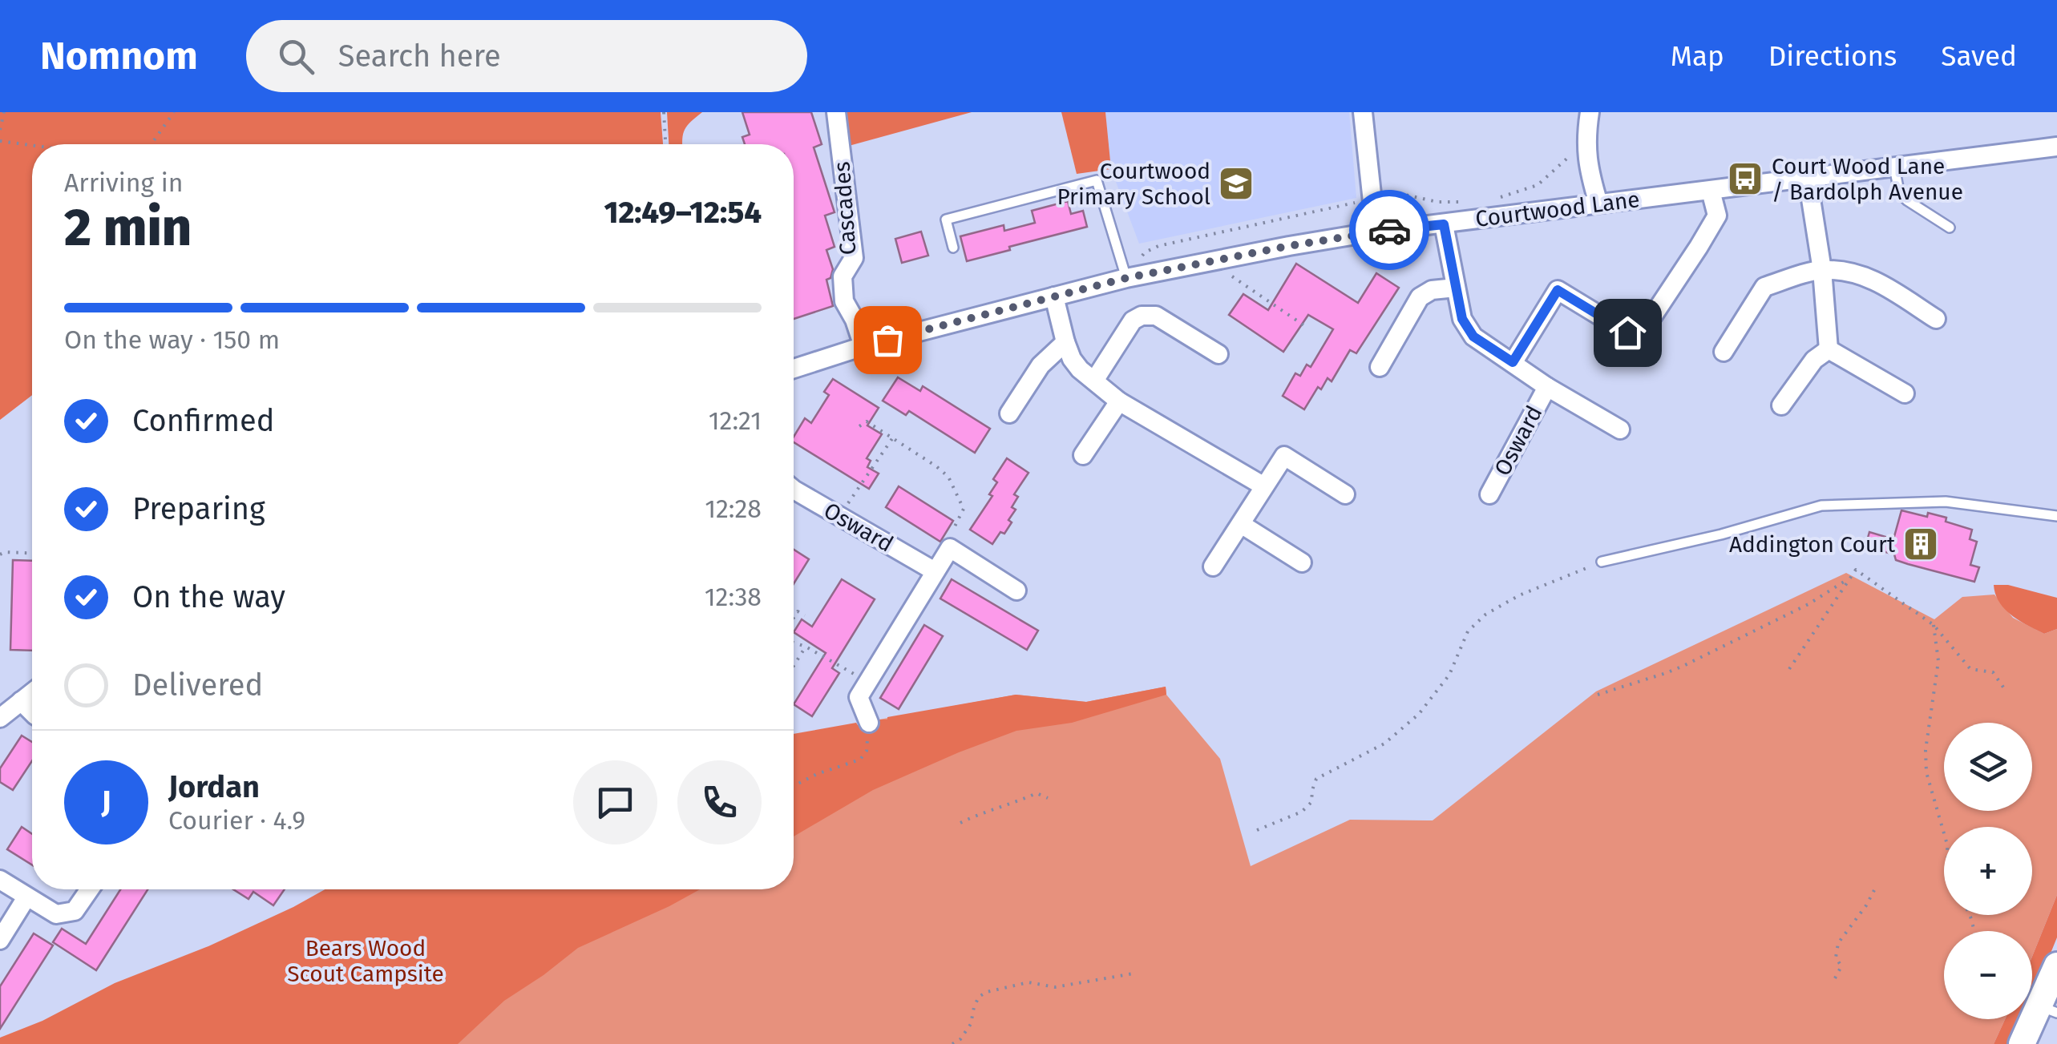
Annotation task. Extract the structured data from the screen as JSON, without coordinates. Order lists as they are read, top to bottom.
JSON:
{
  "streets": {
    "street": ["Cascades", "Courtwood Lane", "Osward"]
  },
  "crossings": [
    ["Cascades", "Courtwood Lane"],
    ["Courtwood Lane", "Osward"]
  ],
  "parks": ["Bears Wood Scout Campsite"],
  "places": {
    "bus stop": ["Court Wood Lane / Bardolph Avenue"],
    "school or university": ["Courtwood Primary School"],
    "building": ["Addington Court"]
  },
  "page": {
    "header": "Nomnom",
    "search": "Search here",
    "nav": ["Map", "Directions", "Saved"],
    "heading": ["2 min", "Arriving in", "12:49–12:54"],
    "panel": ["Jordan", "Courier · 4.9"],
    "bar": "On the way · 150 m",
    "list": [
      ["Confirmed", "12:21"],
      ["Preparing", "12:28"],
      ["On the way", "12:38"],
      "Delivered"
    ],
    "map_buttons": ["+", "−"],
    "round": "J"
  }
}
